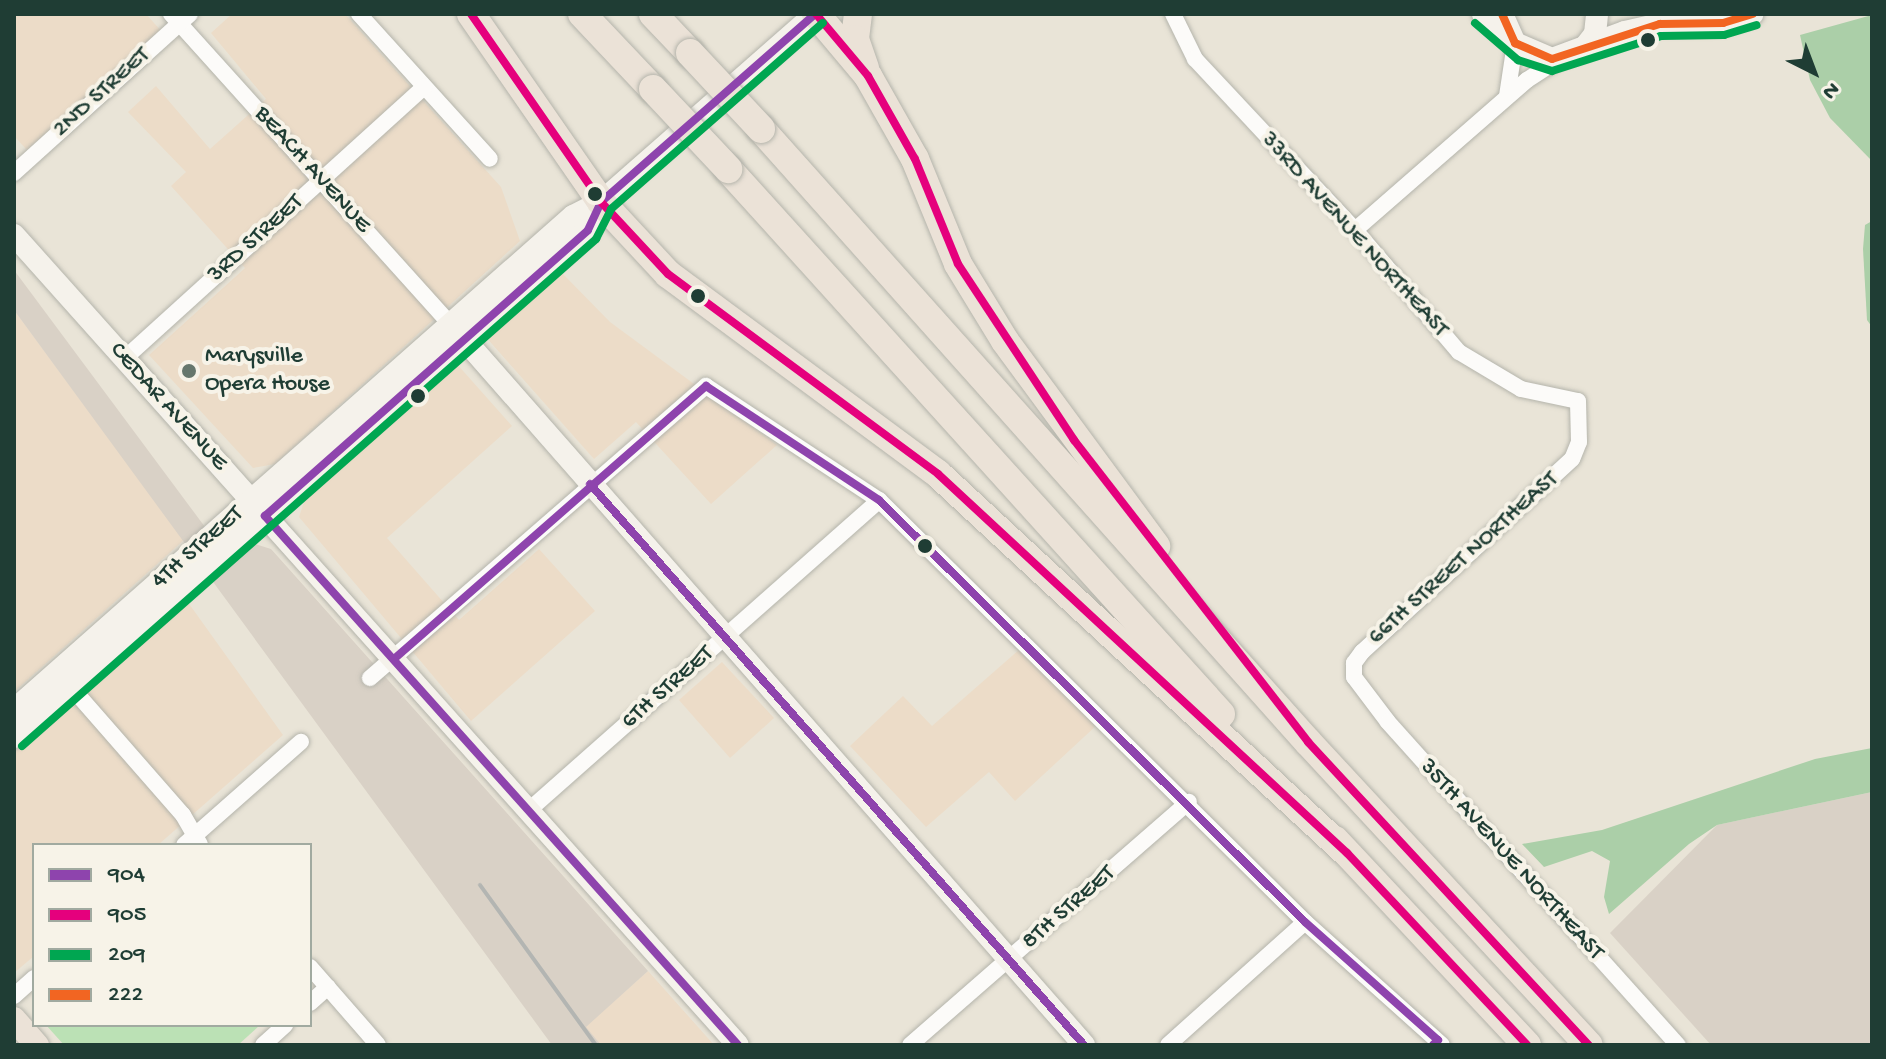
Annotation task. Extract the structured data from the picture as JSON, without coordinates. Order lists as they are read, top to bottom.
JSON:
{
  "streets": {
    "street": [
      "2ND STREET",
      "BEACH AVENUE",
      "33RD AVENUE NORTHEAST",
      "3RD STREET",
      "CEDAR AVENUE",
      "4TH STREET",
      "66TH STREET NORTHEAST",
      "6TH STREET",
      "35TH AVENUE NORTHEAST",
      "8TH STREET"
    ]
  },
  "crossings": [
    ["2ND STREET", "BEACH AVENUE"],
    ["BEACH AVENUE", "3RD STREET"],
    ["BEACH AVENUE", "4TH STREET"],
    ["BEACH AVENUE", "6TH STREET"],
    ["BEACH AVENUE", "8TH STREET"],
    ["33RD AVENUE NORTHEAST", "66TH STREET NORTHEAST"],
    ["3RD STREET", "CEDAR AVENUE"],
    ["CEDAR AVENUE", "4TH STREET"],
    ["CEDAR AVENUE", "6TH STREET"],
    ["66TH STREET NORTHEAST", "35TH AVENUE NORTHEAST"]
  ],
  "places": ["Marysville Opera House"],
  "lines": [
    "transit line 904",
    "transit line 905",
    "transit line 222",
    "transit line 209"
  ],
  "legend": [
    "904",
    "905",
    "209",
    "222"
  ],
  "north": "bottom right"
}
